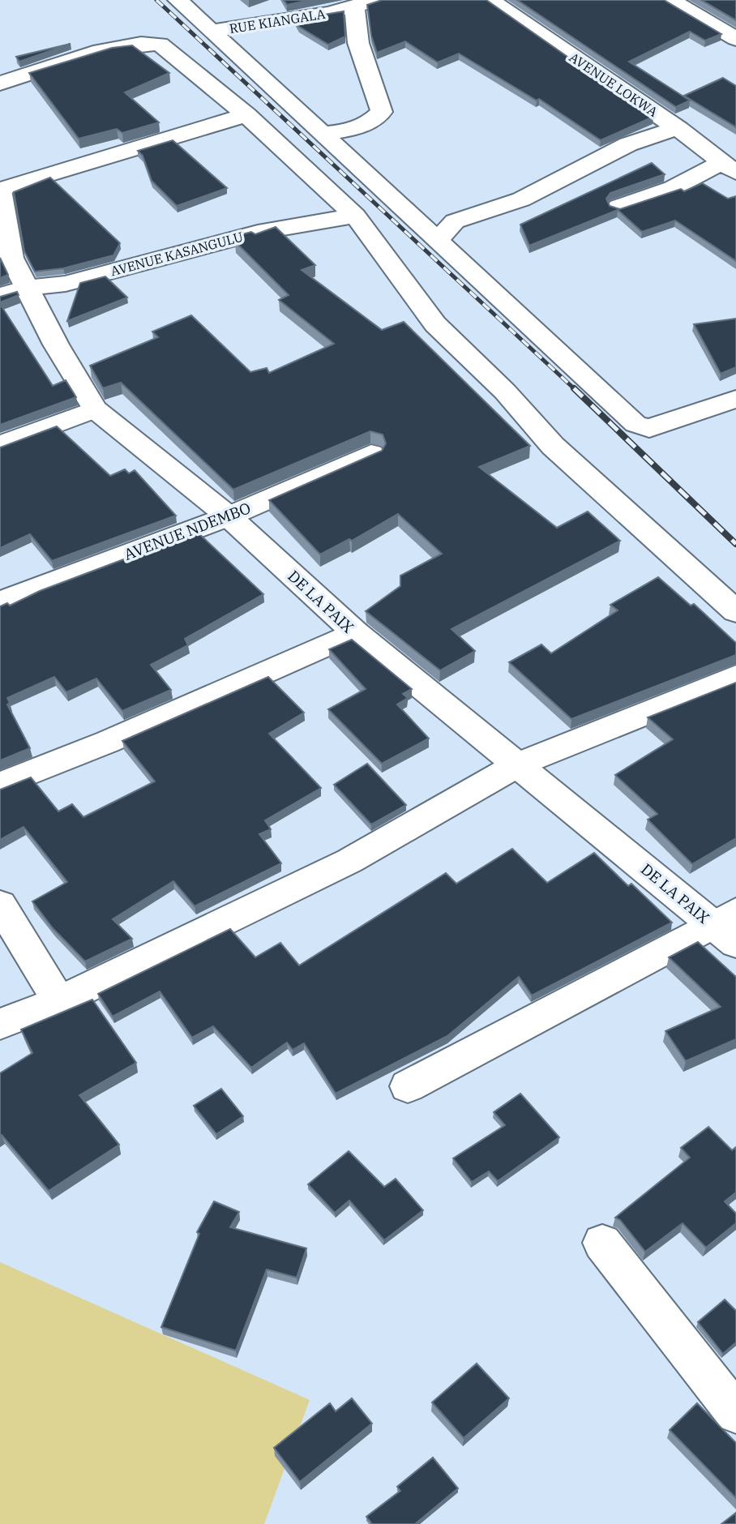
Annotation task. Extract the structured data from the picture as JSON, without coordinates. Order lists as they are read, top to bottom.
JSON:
{
  "streets": {
    "street": [
      "RUE KIANGALA",
      "AVENUE LOKWA",
      "AVENUE KASANGULU",
      "AVENUE NDEMBO",
      "DE LA PAIX"
    ]
  },
  "crossings": [
    ["AVENUE KASANGULU", "DE LA PAIX"],
    ["AVENUE NDEMBO", "DE LA PAIX"]
  ]
}
